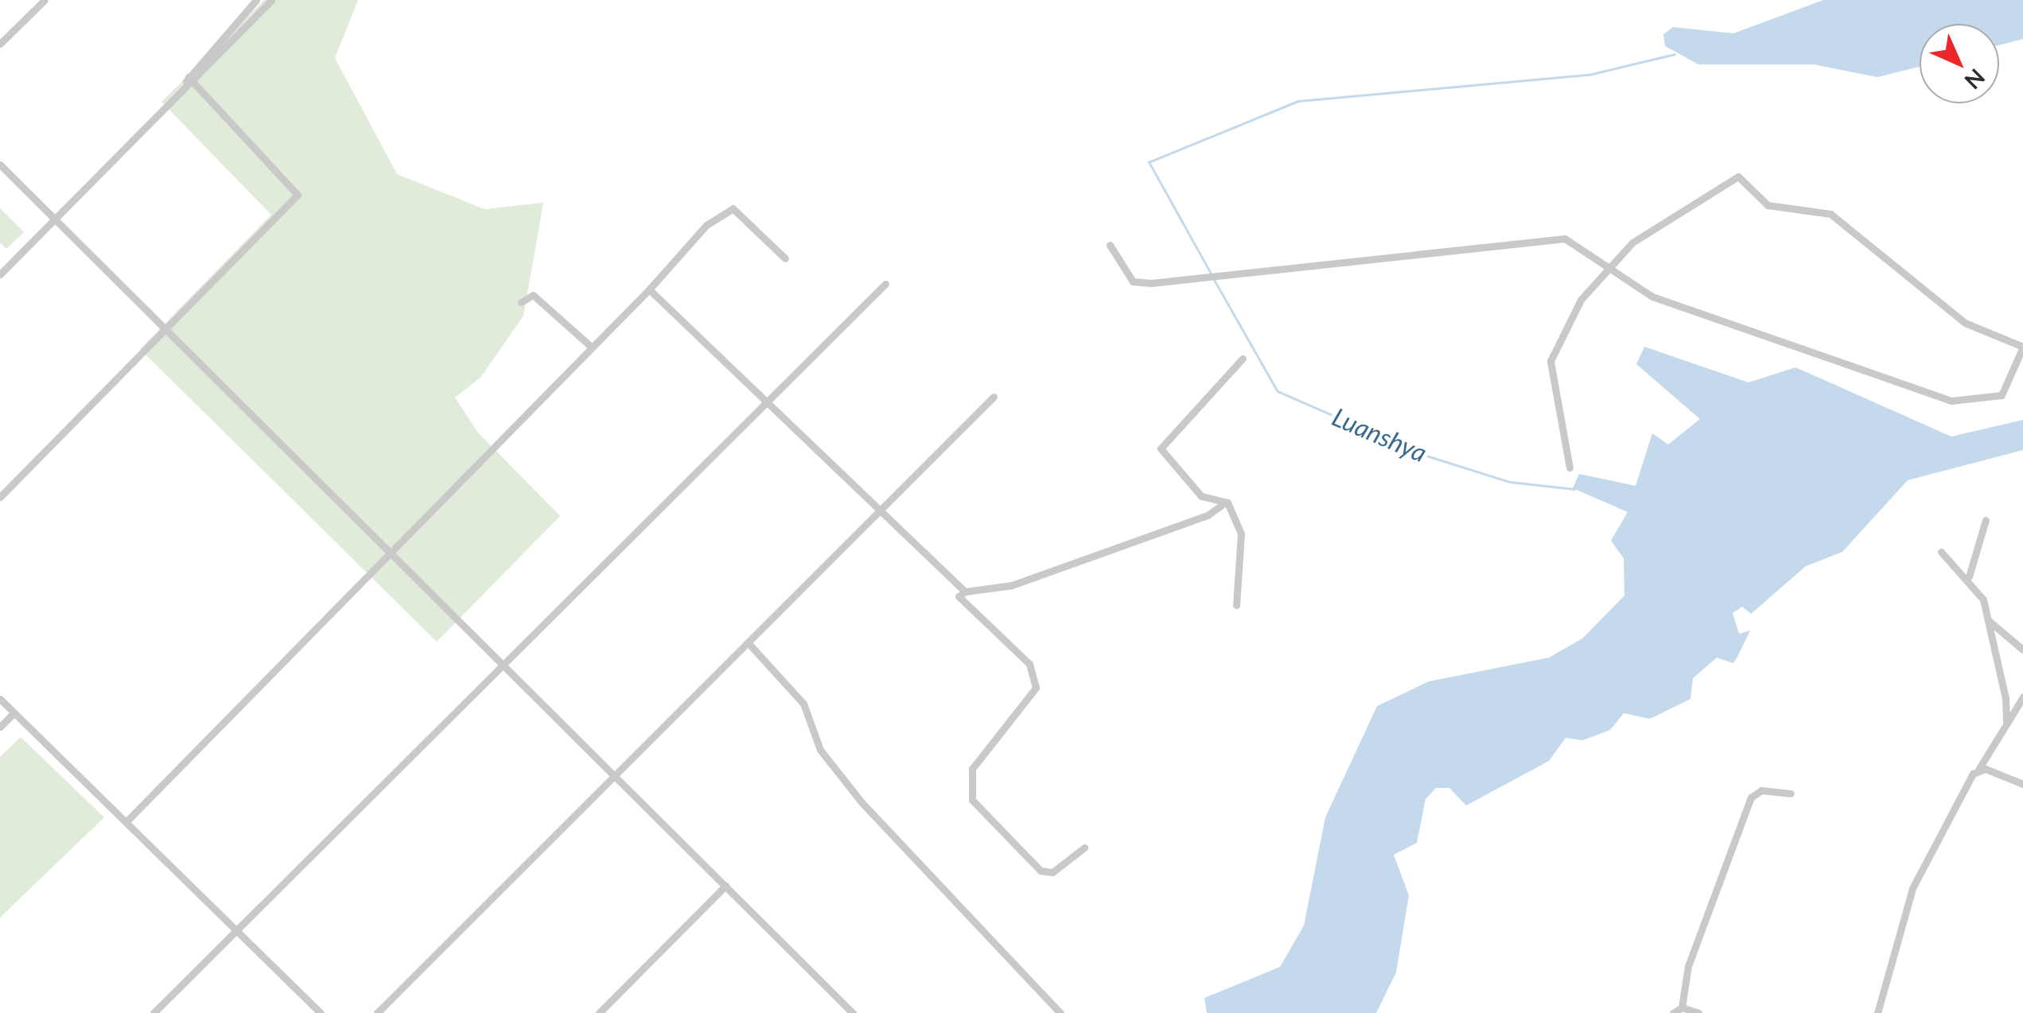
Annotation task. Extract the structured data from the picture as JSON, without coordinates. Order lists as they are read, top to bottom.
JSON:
{
  "water": ["Luanshya"],
  "north": "bottom right"
}
